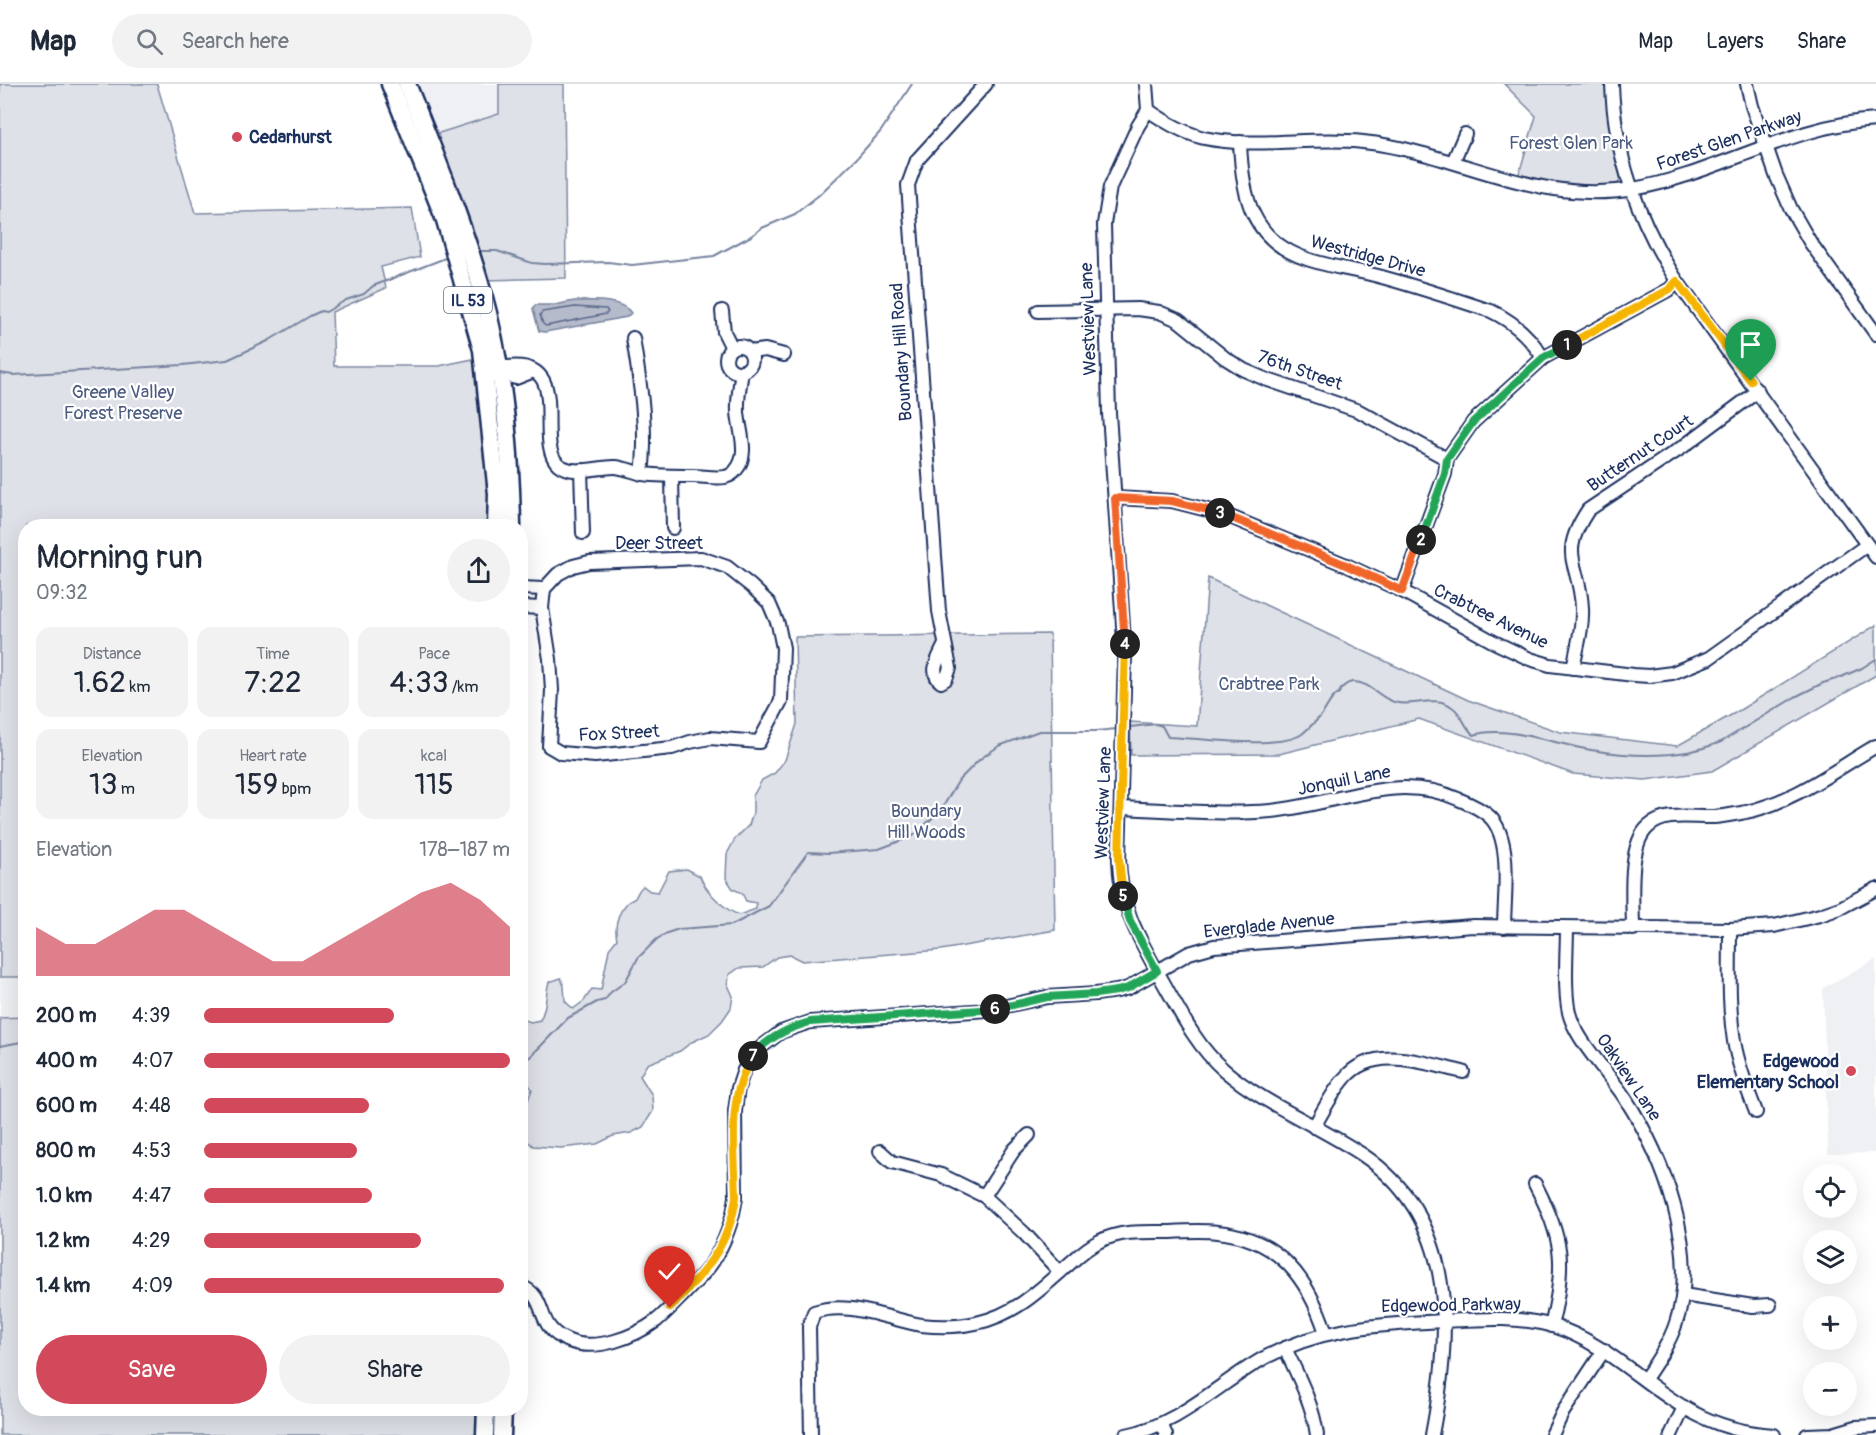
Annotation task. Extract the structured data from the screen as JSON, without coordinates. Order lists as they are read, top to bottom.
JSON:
{
  "streets": {
    "main road": ["IL 53"],
    "street": [
      "Forest Glen Parkway",
      "Westridge Drive",
      "Westview Lane",
      "Boundary Hill Road",
      "76th Street",
      "Butternut Court",
      "Deer Street",
      "Crabtree Avenue",
      "Fox Street",
      "Jonquil Lane",
      "Everglade Avenue",
      "Oakview Lane",
      "Edgewood Parkway"
    ]
  },
  "crossings": [
    ["Forest Glen Parkway", "Westridge Drive"],
    ["Forest Glen Parkway", "Westview Lane"],
    ["Westview Lane", "76th Street"],
    ["Westview Lane", "Crabtree Avenue"],
    ["Westview Lane", "Jonquil Lane"],
    ["Westview Lane", "Everglade Avenue"],
    ["Westview Lane", "Edgewood Parkway"],
    ["Butternut Court", "Crabtree Avenue"],
    ["Deer Street", "Fox Street"],
    ["Jonquil Lane", "Everglade Avenue"],
    ["Everglade Avenue", "Oakview Lane"],
    ["Oakview Lane", "Edgewood Parkway"]
  ],
  "parks": [
    "Forest Glen Park",
    "Greene Valley Forest Preserve",
    "Crabtree Park",
    "Boundary Hill Woods"
  ],
  "places": ["Cedarhurst", "Edgewood Elementary School"],
  "page": {
    "header": "Map",
    "search": "Search here",
    "nav": ["Map", "Layers", "Share"],
    "pins": [
      "1",
      "3",
      "2",
      "4",
      "5",
      "6",
      "7"
    ],
    "heading": ["Morning run", "09:32"],
    "stats": [
      ["Distance", "1.62 km"],
      ["Time", "7:22"],
      ["Pace", "4:33 /km"],
      ["Elevation", "13 m"],
      ["Heart rate", "159 bpm"],
      ["kcal", "115"]
    ],
    "chart": ["Elevation", "178–187 m"],
    "list": [
      {
        "name": "200 m",
        "note": "4:39"
      },
      {
        "name": "400 m",
        "note": "4:07"
      },
      {
        "name": "600 m",
        "note": "4:48"
      },
      {
        "name": "800 m",
        "note": "4:53"
      },
      {
        "name": "1.0 km",
        "note": "4:47"
      },
      {
        "name": "1.2 km",
        "note": "4:29"
      },
      {
        "name": "1.4 km",
        "note": "4:09"
      }
    ],
    "map_buttons": ["+", "−"],
    "buttons": ["Save", "Share"]
  }
}
